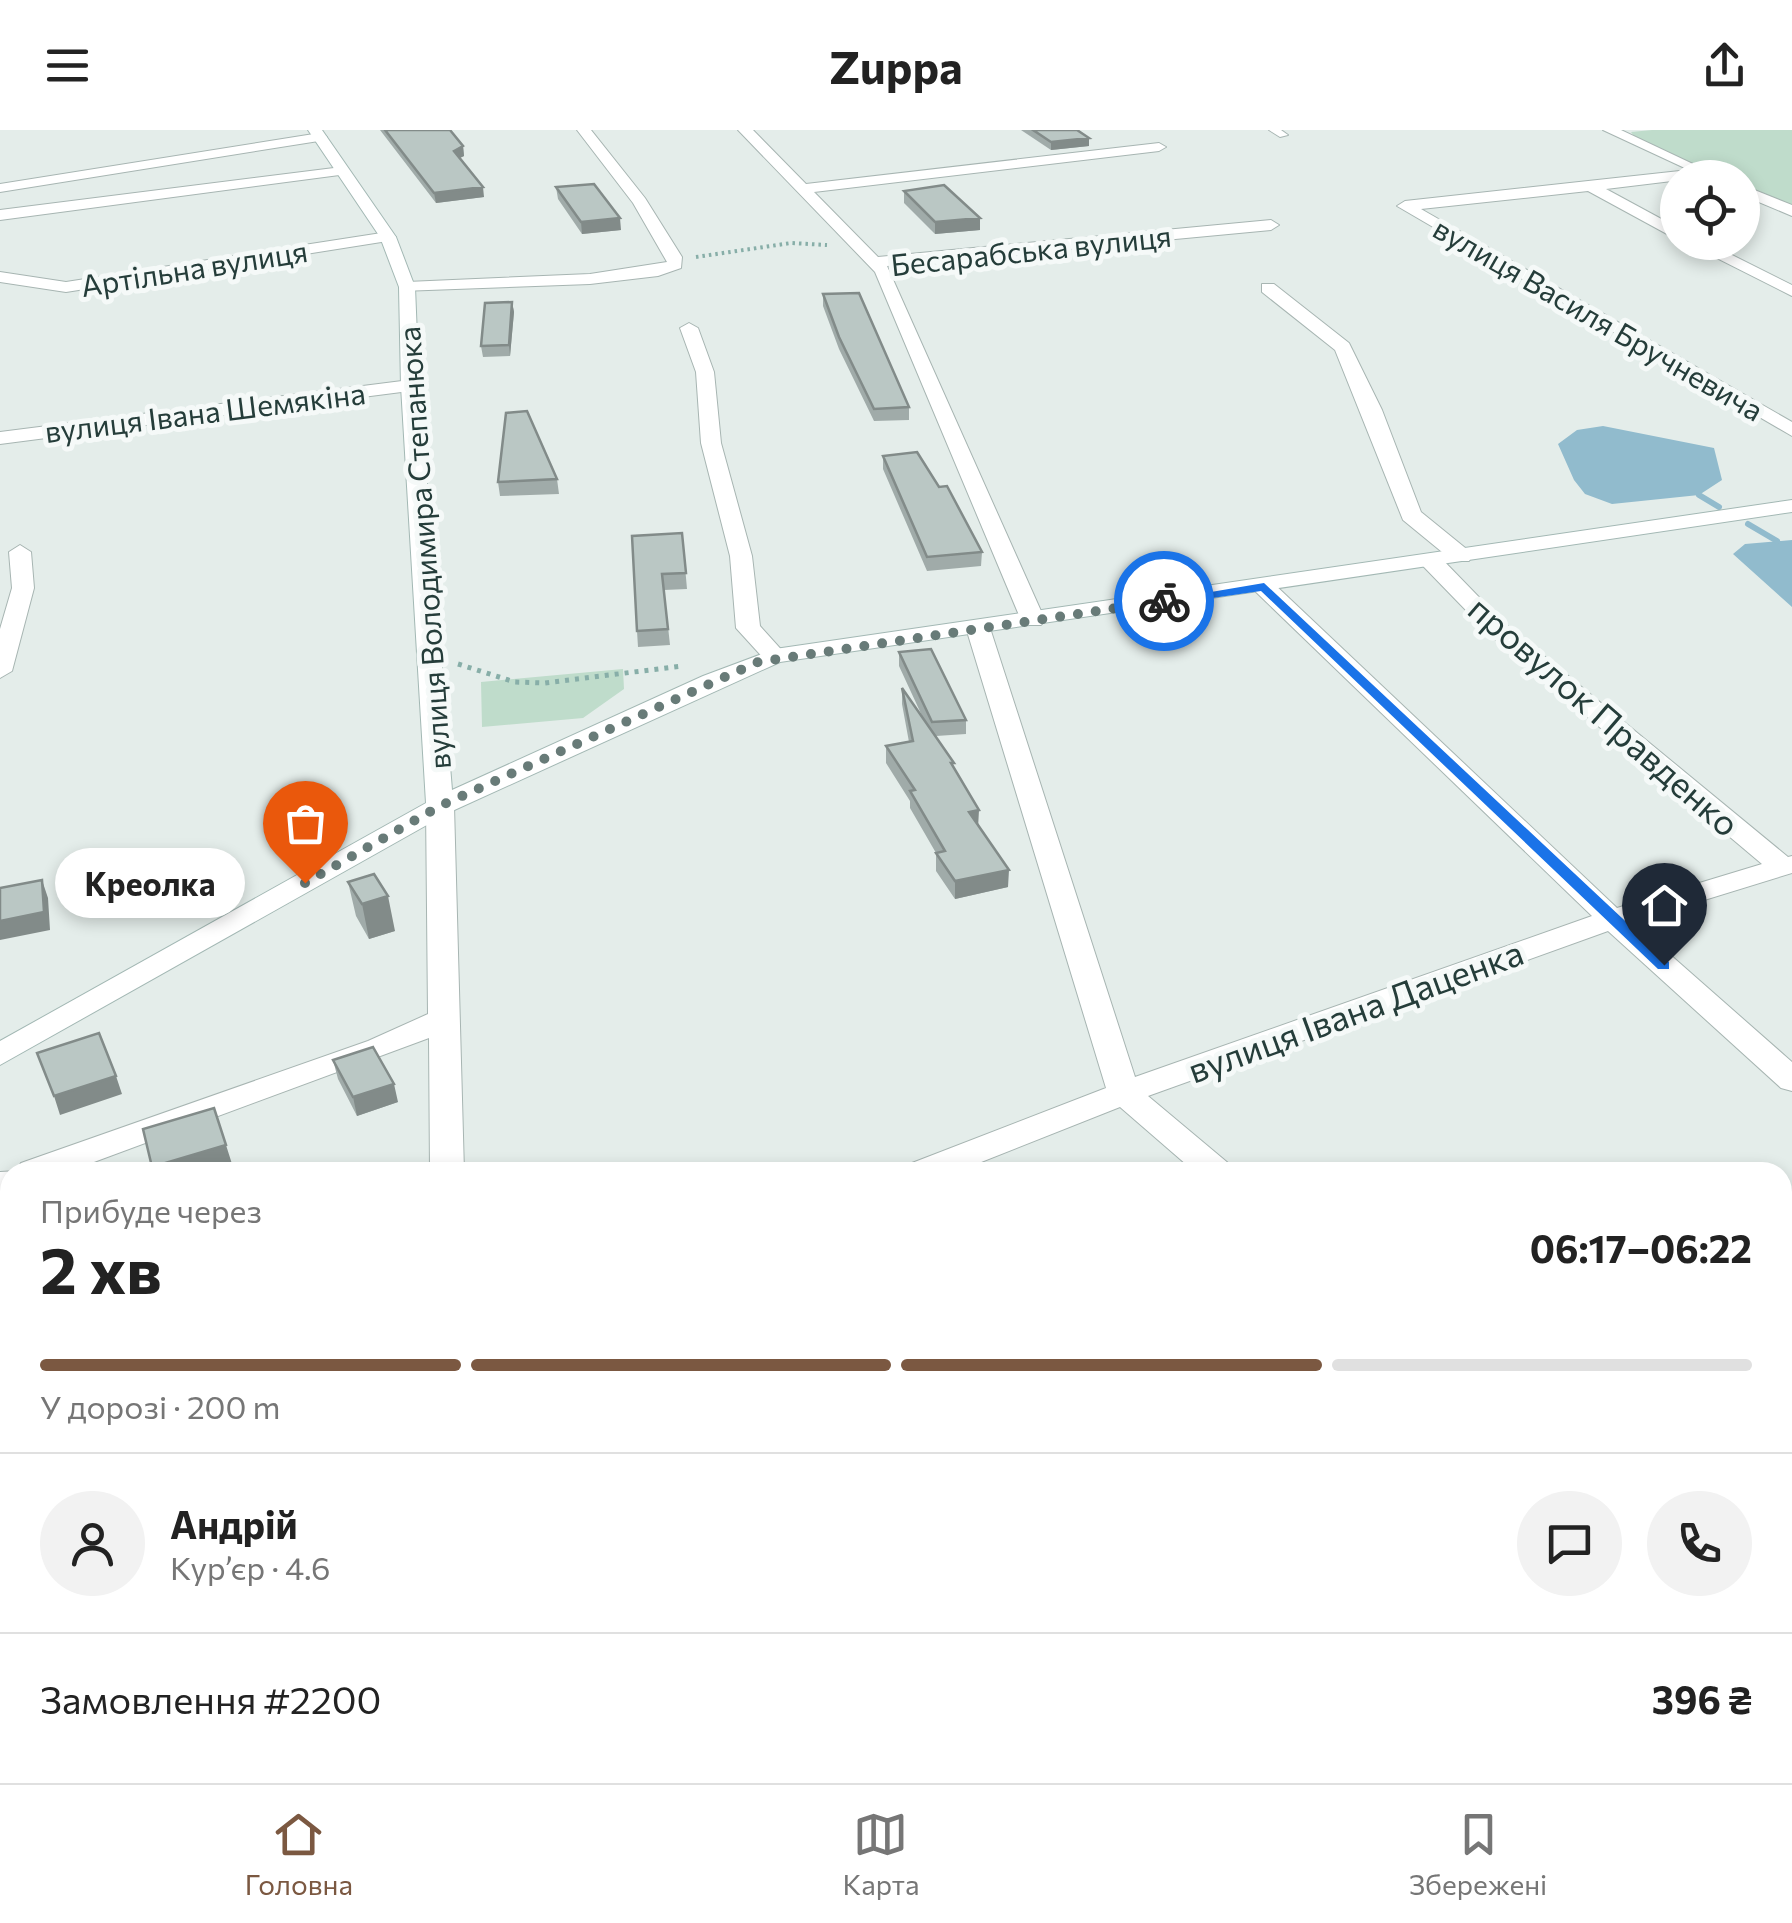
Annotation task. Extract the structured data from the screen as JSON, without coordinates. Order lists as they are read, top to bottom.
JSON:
{
  "streets": {
    "street": [
      "Бесарабська вулиця",
      "Артільна вулиця",
      "вулиця Василя Бручневича",
      "вулиця Івана Шемякіна",
      "вулиця Володимира Степанюка",
      "провулок Правденко",
      "вулиця Івана Даценка"
    ]
  },
  "crossings": [
    ["Артільна вулиця", "вулиця Володимира Степанюка"],
    ["вулиця Івана Шемякіна", "вулиця Володимира Степанюка"],
    ["провулок Правденко", "вулиця Івана Даценка"]
  ],
  "places": ["Креолка"],
  "page": {
    "header": "Zuppa",
    "bubble": "Креолка",
    "heading": ["2 хв", "Прибуде через", "06:17–06:22"],
    "panel": [
      "Андрій",
      "Кур’єр · 4.6",
      "Замовлення #2200",
      "396 ₴"
    ],
    "bar": "У дорозі · 200 m",
    "tabs": ["Головна", "Карта", "Збережені"]
  }
}
